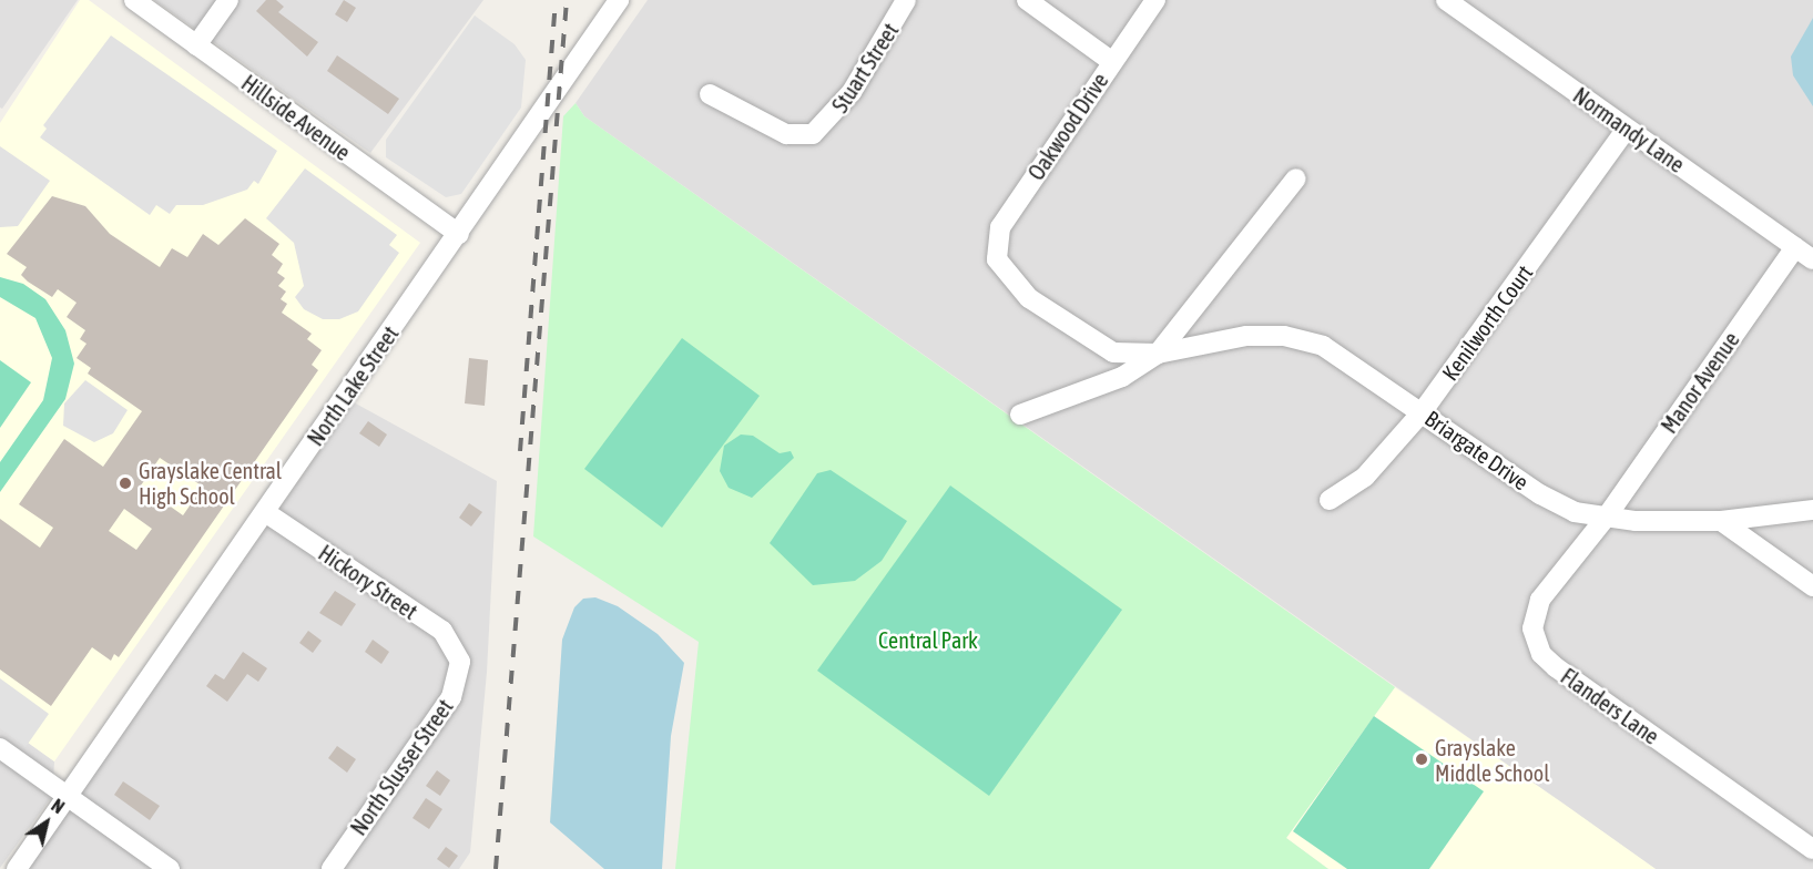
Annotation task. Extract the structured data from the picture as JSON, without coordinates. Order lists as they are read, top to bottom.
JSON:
{
  "streets": {
    "street": [
      "Stuart Street",
      "Hillside Avenue",
      "Oakwood Drive",
      "Normandy Lane",
      "Kenilworth Court",
      "Manor Avenue",
      "North Lake Street",
      "Briargate Drive",
      "Hickory Street",
      "Flanders Lane",
      "North Slusser Street"
    ]
  },
  "crossings": [
    ["Hillside Avenue", "North Lake Street"],
    ["Oakwood Drive", "Briargate Drive"],
    ["Normandy Lane", "Kenilworth Court"],
    ["Normandy Lane", "Manor Avenue"],
    ["Kenilworth Court", "Briargate Drive"],
    ["Manor Avenue", "Briargate Drive"],
    ["Manor Avenue", "Flanders Lane"],
    ["North Lake Street", "Hickory Street"],
    ["Briargate Drive", "Flanders Lane"],
    ["Hickory Street", "North Slusser Street"]
  ],
  "parks": ["Central Park"],
  "places": ["Grayslake Central High School", "Grayslake Middle School"],
  "north": "top right"
}
